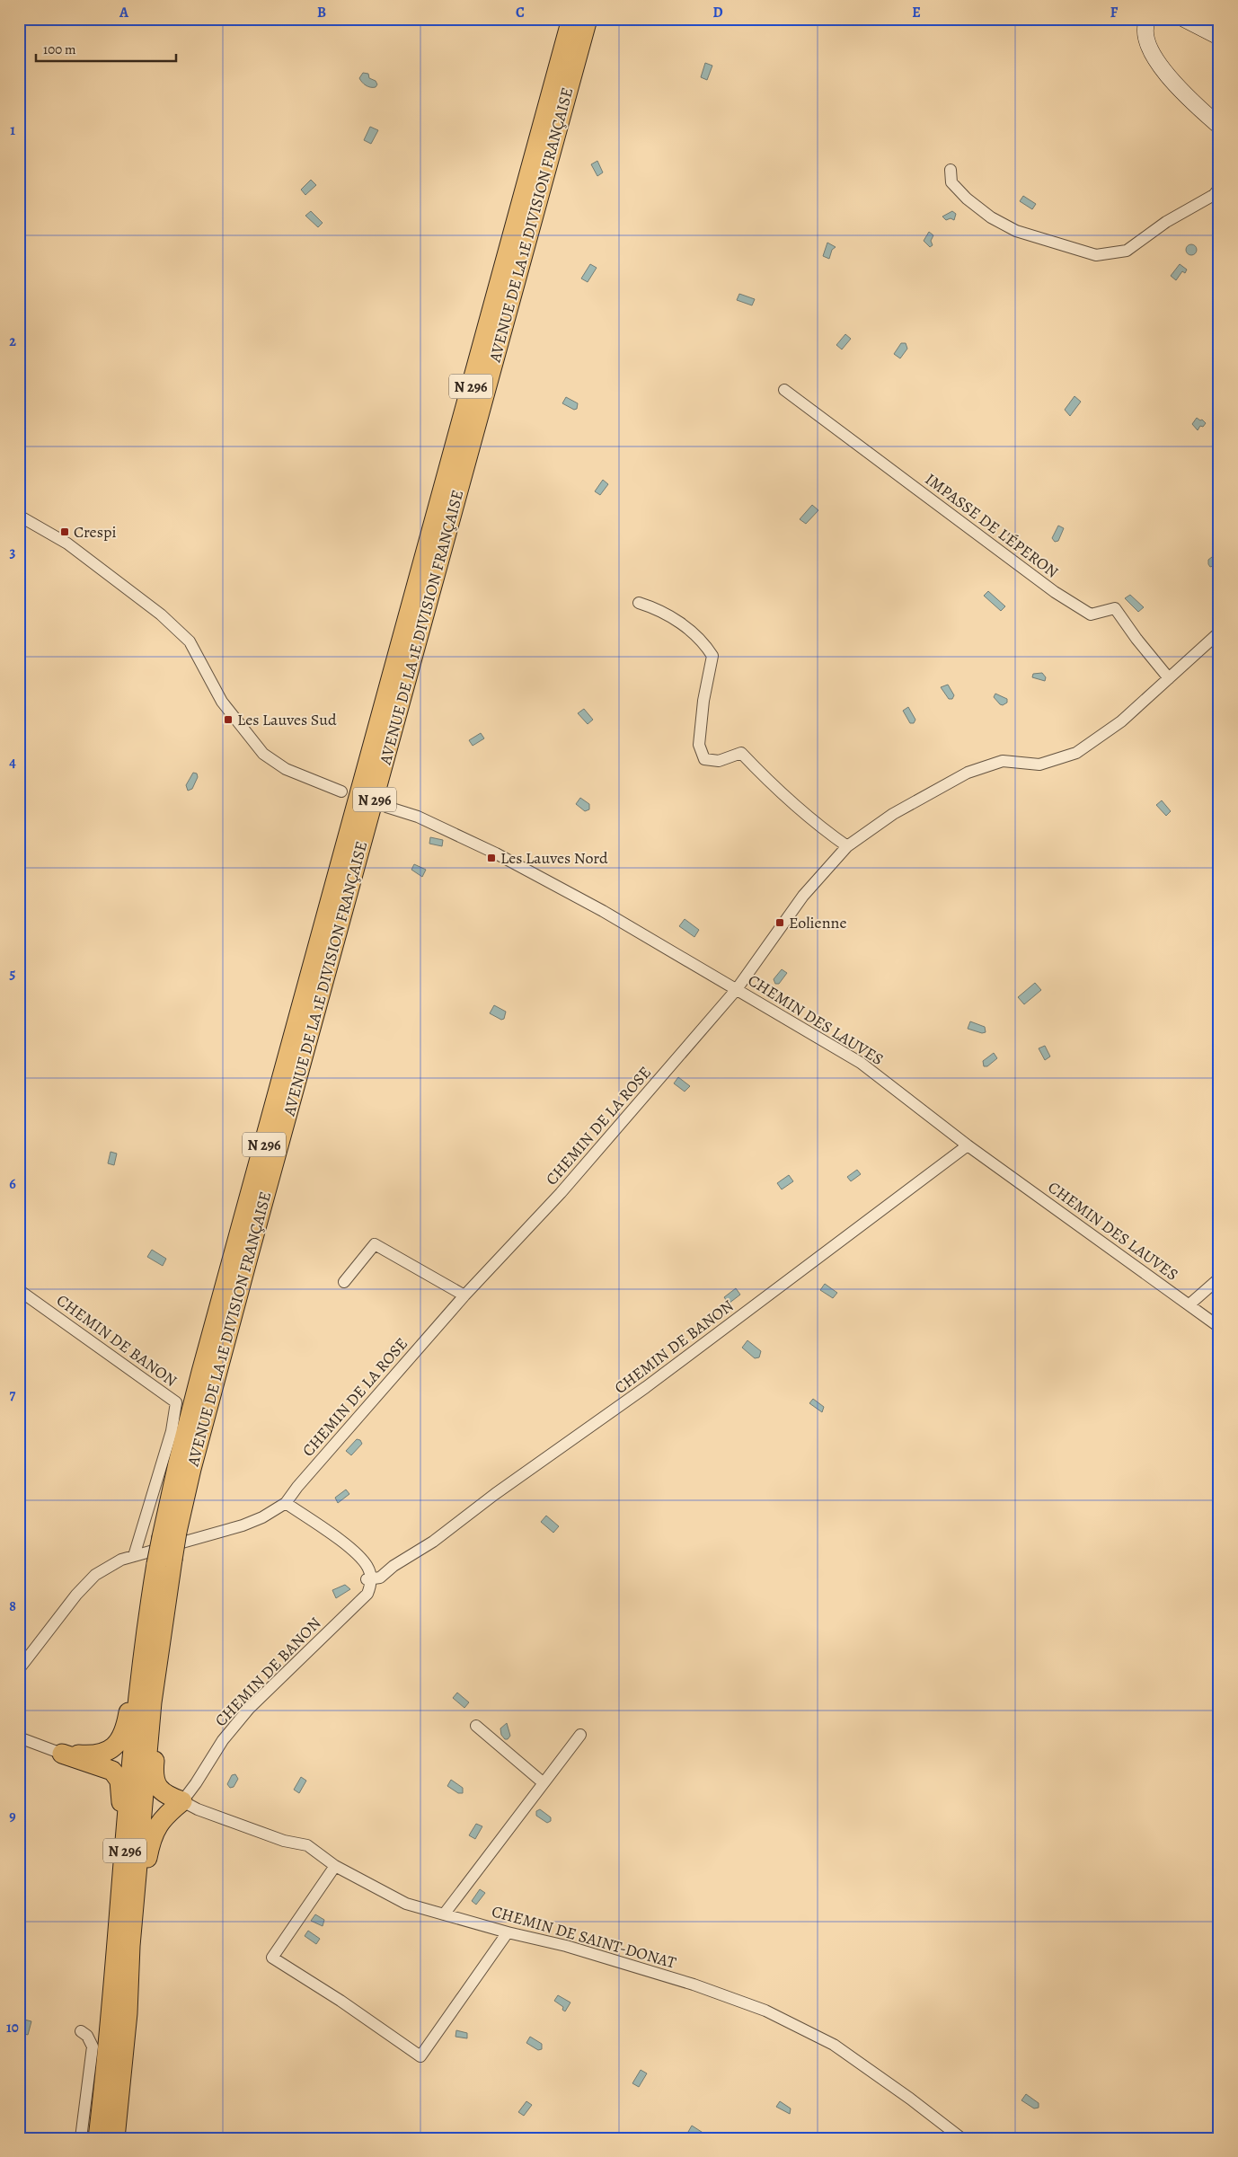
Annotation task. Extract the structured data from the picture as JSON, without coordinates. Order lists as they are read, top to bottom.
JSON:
{
  "streets": {
    "highway": ["AVENUE DE LA 1E DIVISION FRANÇAISE", "N 296"],
    "street": [
      "IMPASSE DE L'ÉPERON",
      "CHEMIN DES LAUVES",
      "CHEMIN DE LA ROSE",
      "CHEMIN DE BANON",
      "CHEMIN DE SAINT-DONAT"
    ]
  },
  "crossings": [
    ["IMPASSE DE L'ÉPERON", "CHEMIN DE LA ROSE"],
    ["CHEMIN DES LAUVES", "CHEMIN DE LA ROSE"],
    ["CHEMIN DES LAUVES", "CHEMIN DE BANON"],
    ["CHEMIN DE LA ROSE", "CHEMIN DE BANON"],
    ["CHEMIN DE BANON", "CHEMIN DE SAINT-DONAT"]
  ],
  "places": {
    "transit": [
      "Crespi",
      "Les Lauves Sud",
      "Les Lauves Nord",
      "Eolienne"
    ]
  },
  "scale_bar": "100 m",
  "grid": {
    "columns": [
      "A",
      "B",
      "C",
      "D",
      "E",
      "F"
    ],
    "rows": [
      "1",
      "2",
      "3",
      "4",
      "5",
      "6",
      "7",
      "8",
      "9",
      "10"
    ]
  }
}
